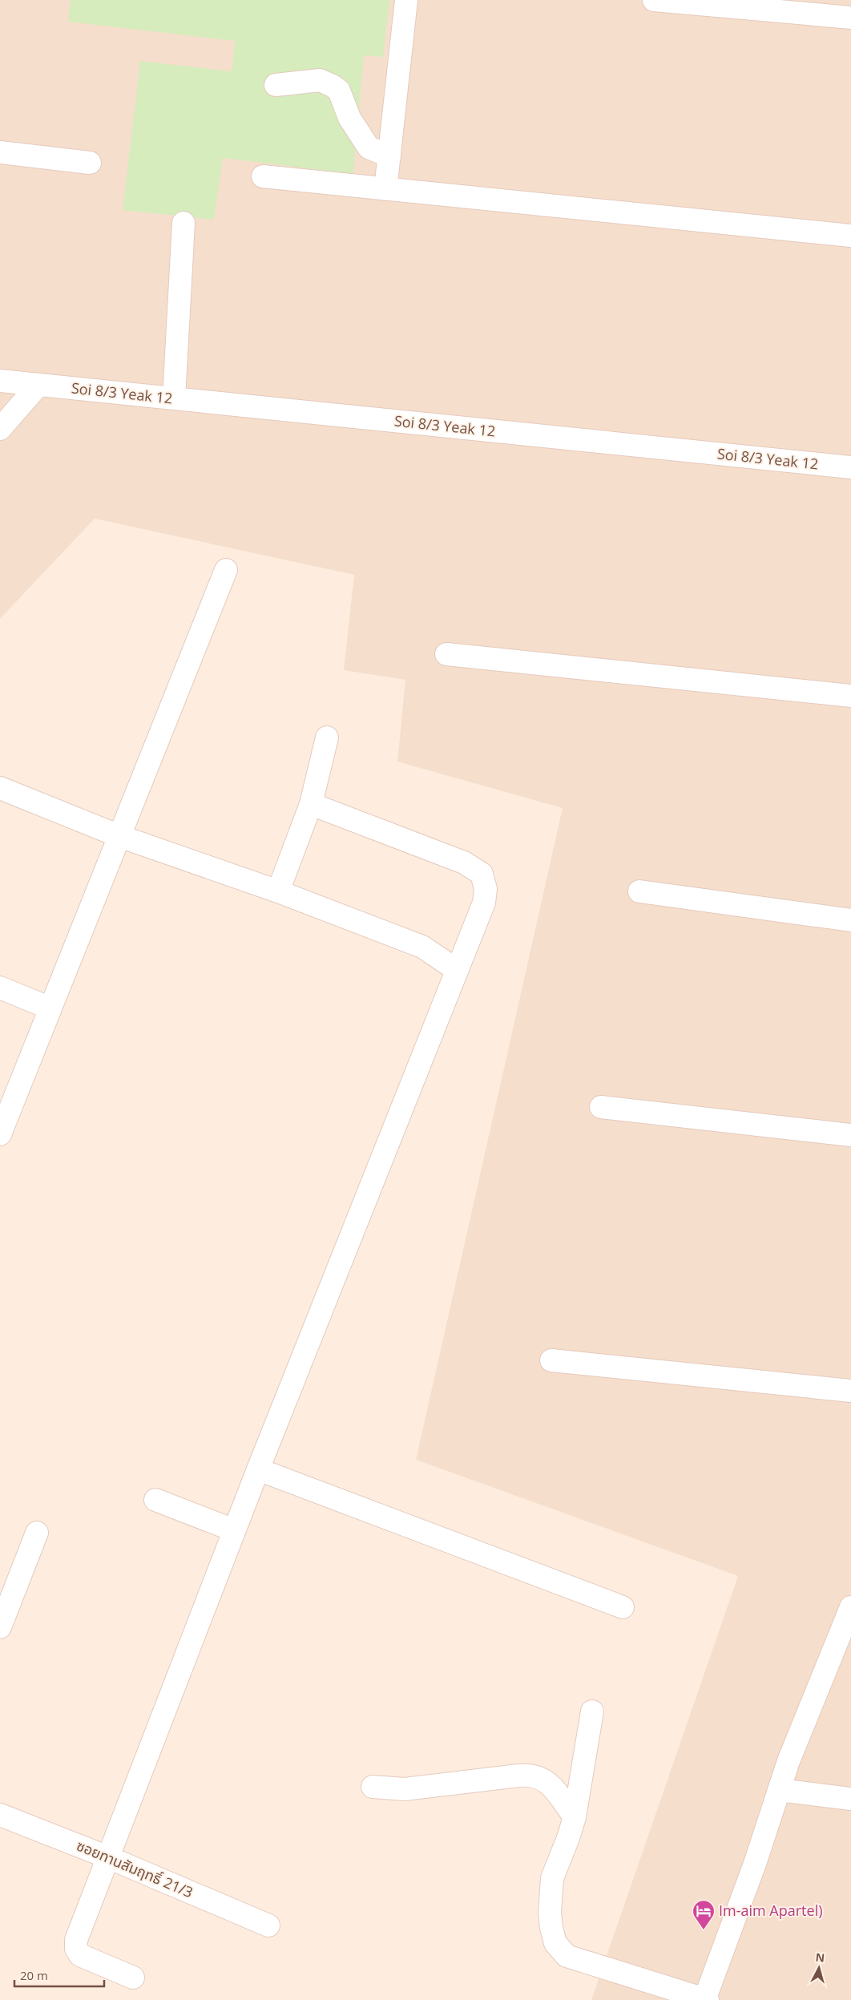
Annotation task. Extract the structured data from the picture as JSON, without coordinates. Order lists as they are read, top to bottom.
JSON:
{
  "streets": {
    "street": ["Soi 8/3 Yeak 12", "ซอยทานสัมฤทธิ์ 21/3"]
  },
  "places": {
    "hotel": ["Im-aim Apartel)"]
  },
  "scale_bar": "20 m",
  "north": "top"
}
